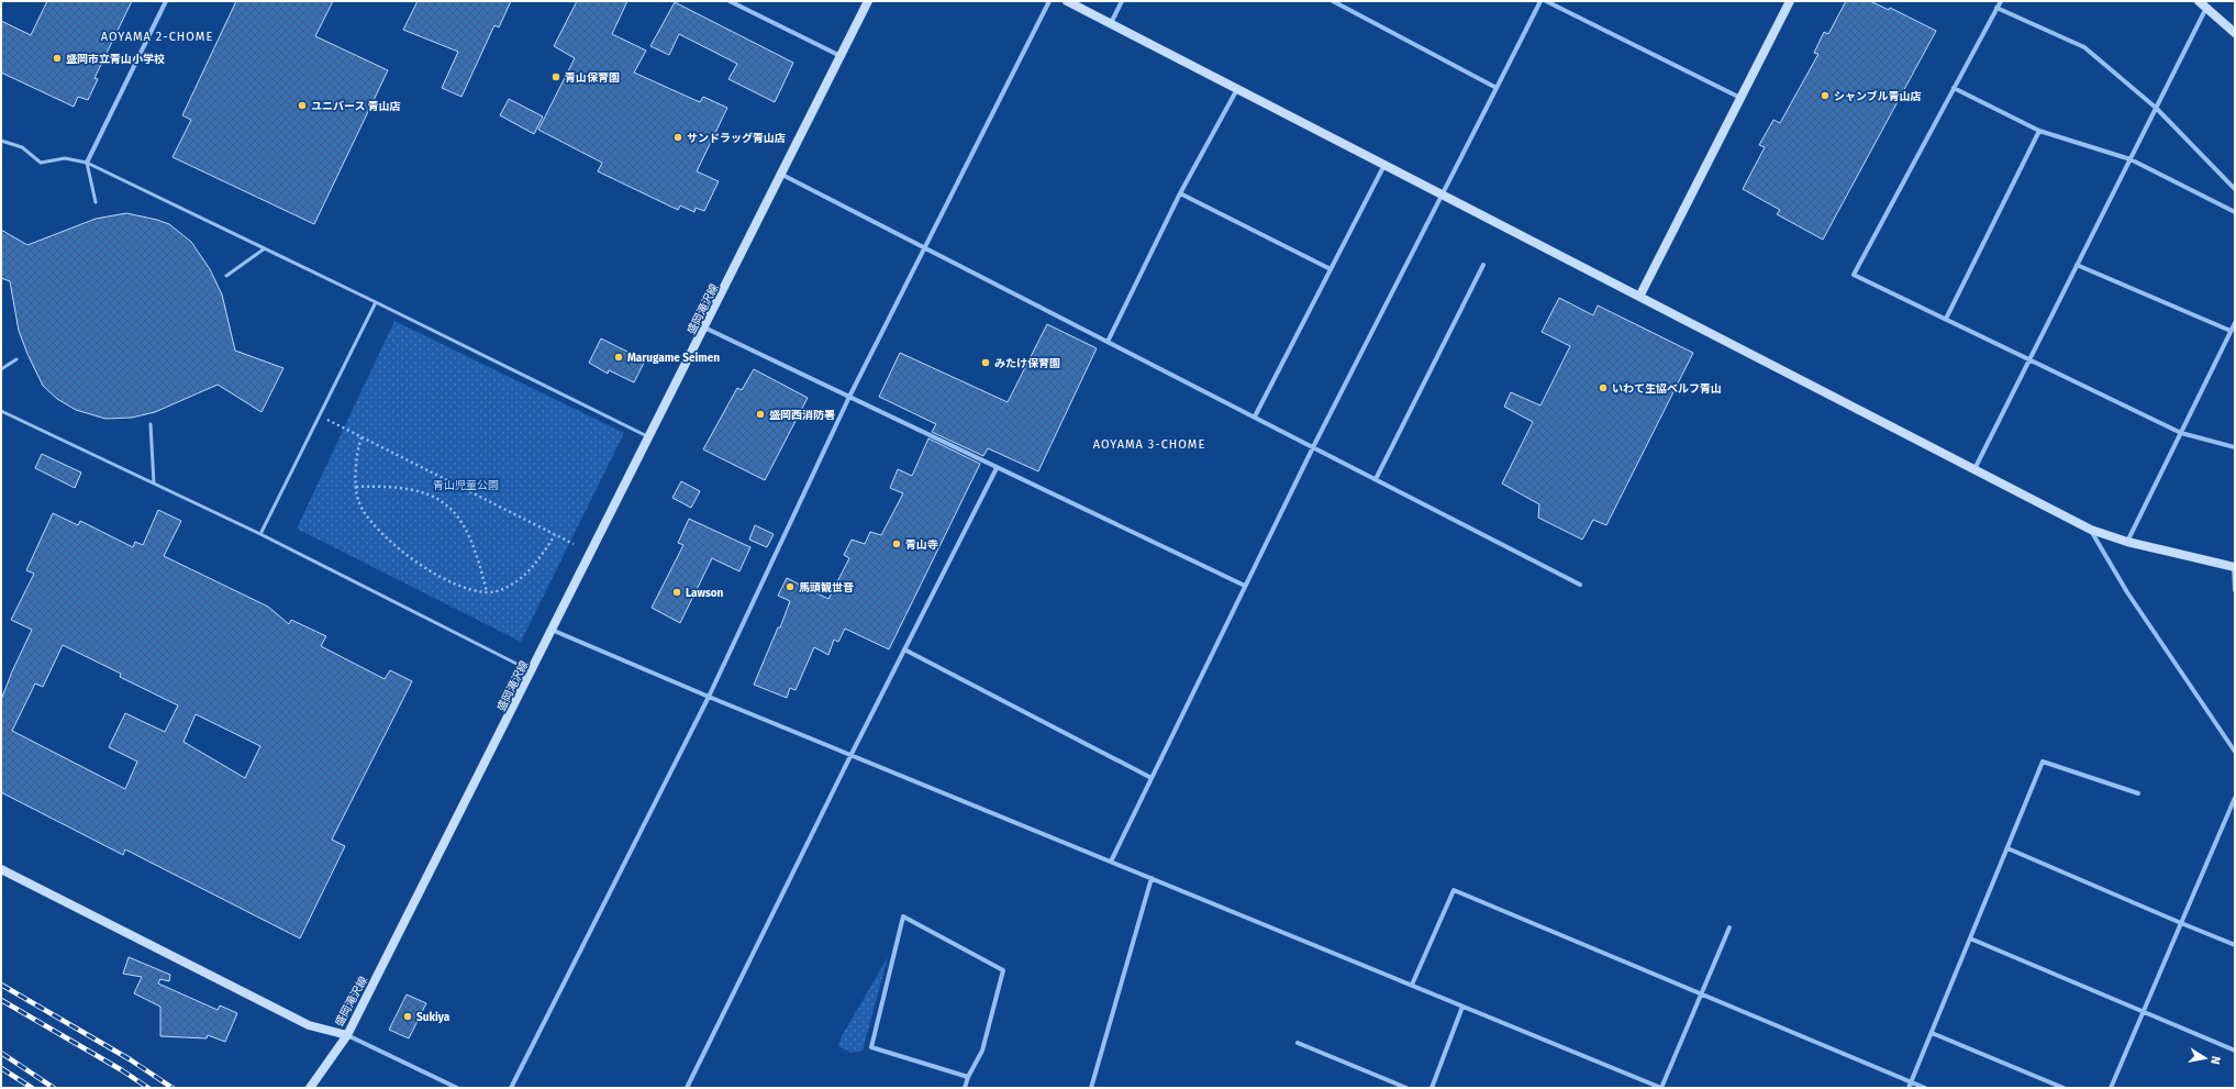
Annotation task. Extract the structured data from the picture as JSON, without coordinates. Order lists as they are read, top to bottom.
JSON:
{
  "streets": {
    "street": ["盛岡滝沢線"]
  },
  "districts": ["AOYAMA 2-CHOME", "AOYAMA 3-CHOME"],
  "parks": ["青山児童公園"],
  "places": [
    "盛岡市立青山小学校",
    "青山保育園",
    "シャンブル青山店",
    "ユニバース 青山店",
    "サンドラッグ青山店",
    "Marugame Seimen",
    "みたけ保育園",
    "いわて生協ベルフ青山",
    "盛岡西消防署",
    "青山寺",
    "馬頭観世音",
    "Lawson",
    "Sukiya"
  ],
  "north": "right"
}
